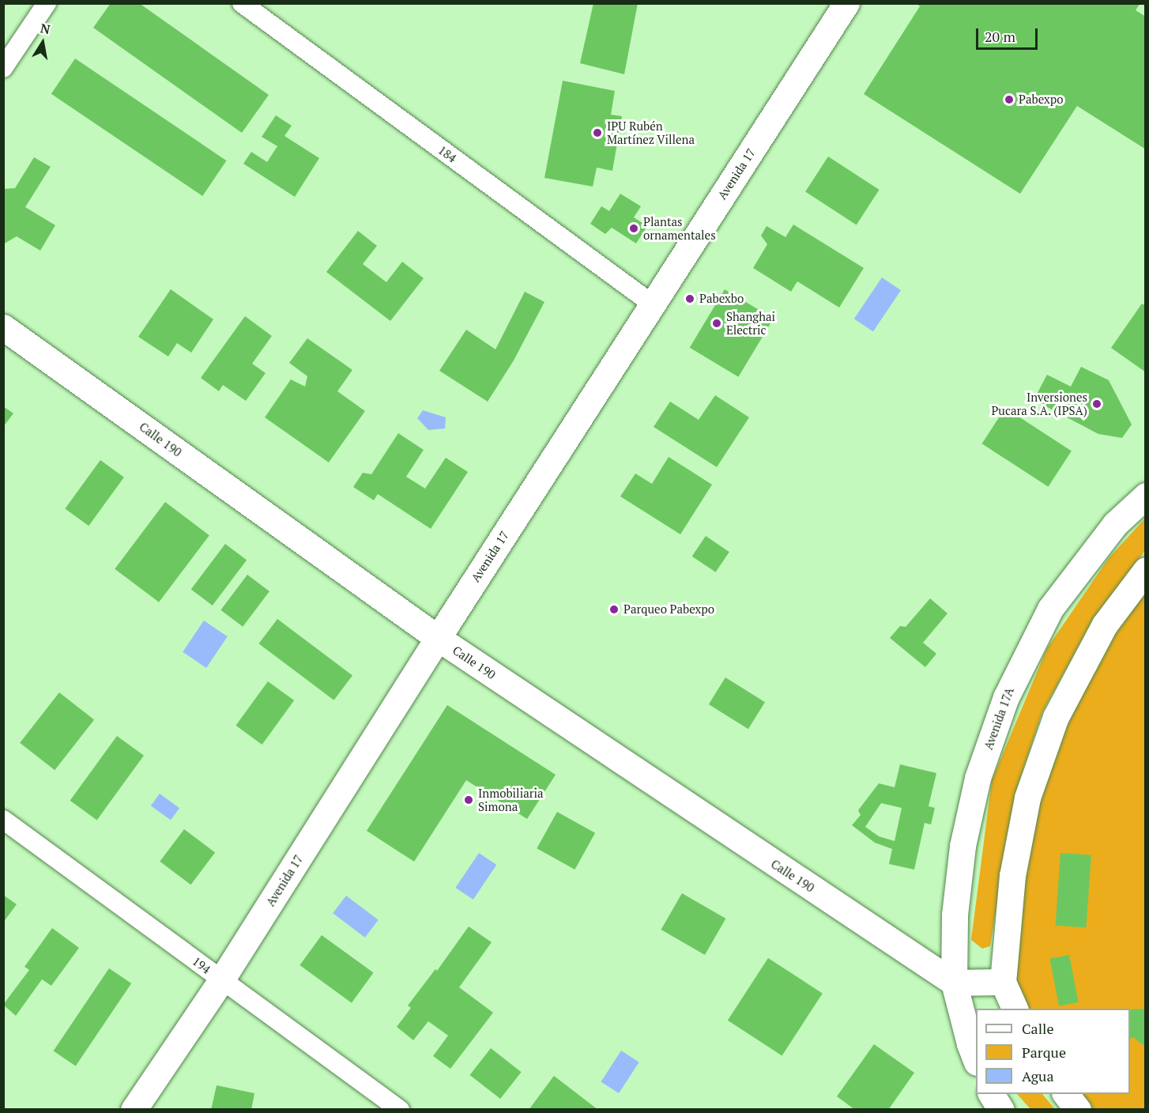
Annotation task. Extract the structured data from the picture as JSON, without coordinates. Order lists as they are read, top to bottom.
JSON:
{
  "streets": {
    "main road": ["Avenida 17", "Calle 190", "Avenida 17A"],
    "street": ["184", "194"]
  },
  "crossings": [
    ["184", "Avenida 17"],
    ["Avenida 17", "Calle 190"],
    ["Avenida 17", "194"],
    ["Calle 190", "Avenida 17A"]
  ],
  "places": [
    "Pabexpo",
    "IPU Rubén Martínez Villena",
    "Plantas ornamentales",
    "Pabexbo",
    "Shanghai Electric",
    "Inversiones Pucara S.A. (IPSA)",
    "Parqueo Pabexpo",
    "Inmobiliaria Simona"
  ],
  "legend": ["Calle", "Parque", "Agua"],
  "scale_bar": "20 m",
  "north": "top"
}
